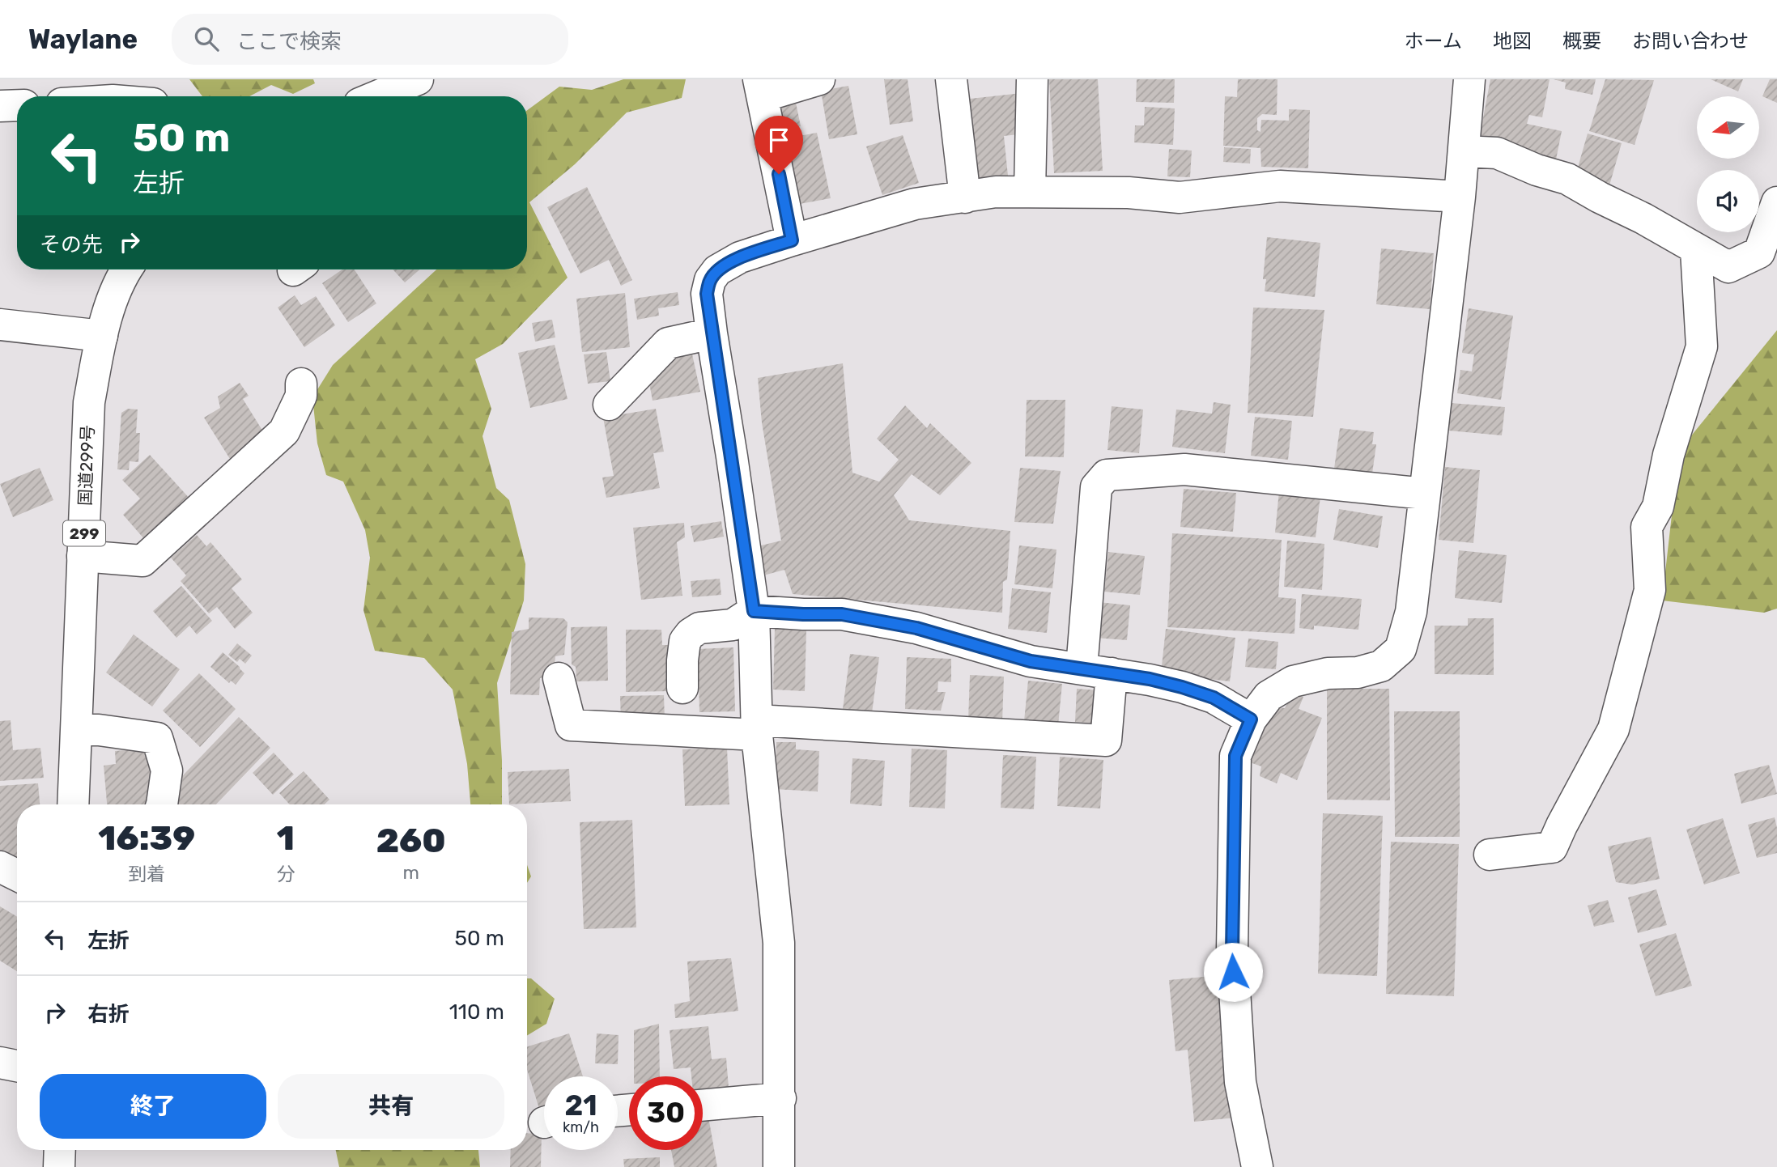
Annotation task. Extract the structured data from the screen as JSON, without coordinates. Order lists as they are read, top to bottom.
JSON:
{
  "streets": {
    "main road": ["国道299号", "299"]
  },
  "north": "left",
  "page": {
    "header": "Waylane",
    "search": "ここで検索",
    "nav": [
      "ホーム",
      "地図",
      "概要",
      "お問い合わせ"
    ],
    "turn": ["50 m", "左折"],
    "then": "その先",
    "eta": [
      "16:39",
      "到着",
      "1",
      "分",
      "260",
      "m"
    ],
    "list": [
      {
        "name": "左折",
        "value": "50 m"
      },
      {
        "name": "右折",
        "value": "110 m"
      }
    ],
    "buttons": ["終了", "共有"],
    "speed": "21 km/h",
    "limit": "30"
  }
}
